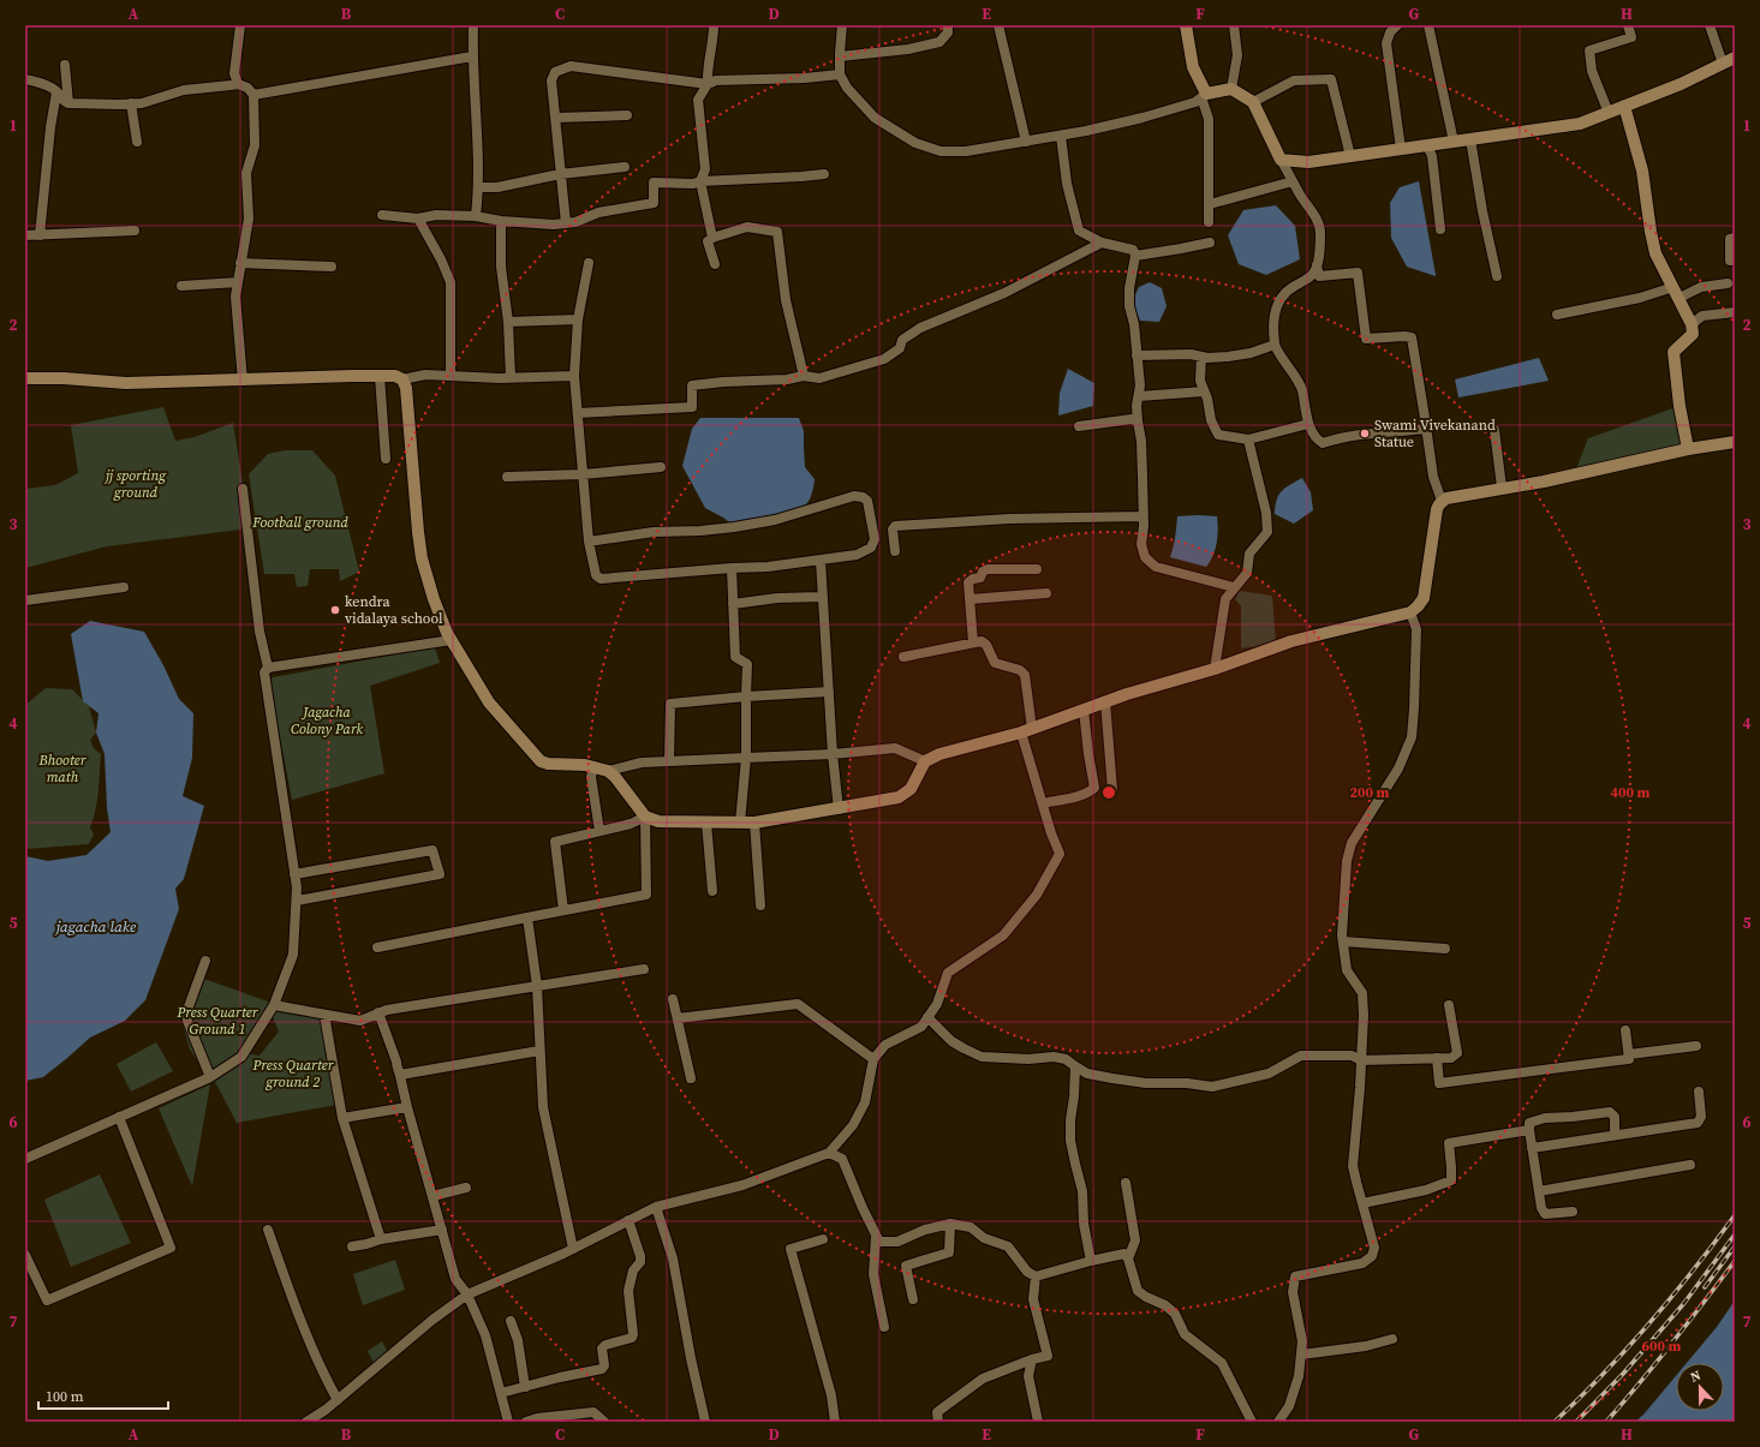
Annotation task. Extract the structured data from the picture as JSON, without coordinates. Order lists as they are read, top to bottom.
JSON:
{
  "water": ["jagacha lake"],
  "parks": [
    "jj sporting ground",
    "Football ground",
    "Jagacha Colony Park",
    "Bhooter math",
    "Press Quarter Ground 1",
    "Press Quarter ground 2"
  ],
  "places": ["Swami Vivekanand Statue", "kendra vidalaya school"],
  "scale_bar": "100 m",
  "north": "top",
  "grid": {
    "columns": [
      "A",
      "B",
      "C",
      "D",
      "E",
      "F",
      "G",
      "H"
    ],
    "rows": [
      "1",
      "2",
      "3",
      "4",
      "5",
      "6",
      "7"
    ]
  },
  "rings": ["200 m", "400 m", "600 m"]
}
